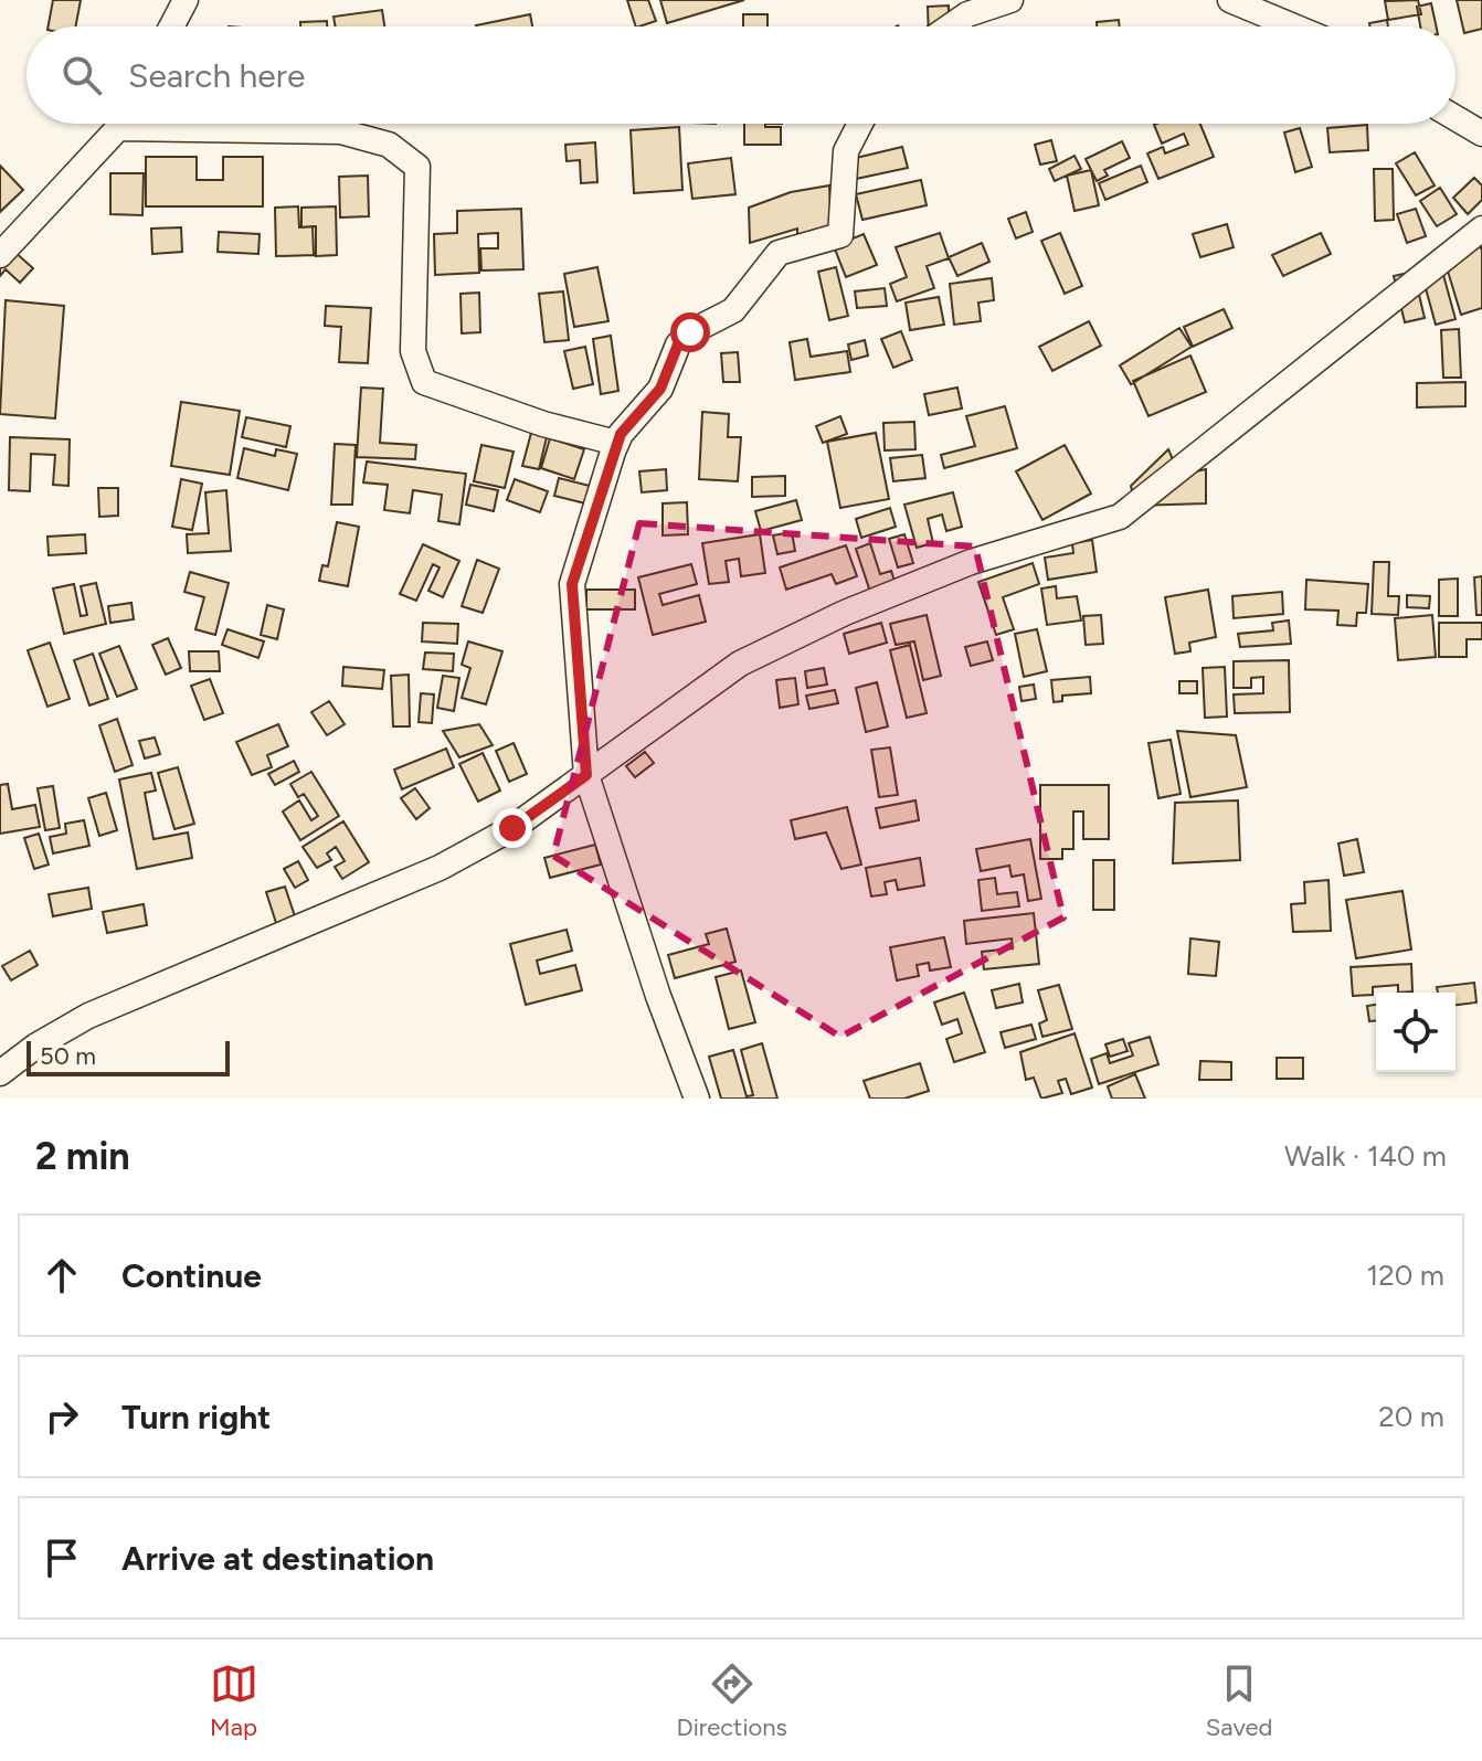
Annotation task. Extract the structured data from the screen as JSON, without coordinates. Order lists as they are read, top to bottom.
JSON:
{
  "scale_bar": "50 m",
  "page": {
    "search": "Search here",
    "scale": "50 m",
    "heading": ["2 min", "Walk · 140 m"],
    "list": [
      ["Continue", "120 m"],
      ["Turn right", "20 m"],
      "Arrive at destination"
    ],
    "nav": ["Map", "Directions", "Saved"]
  }
}
